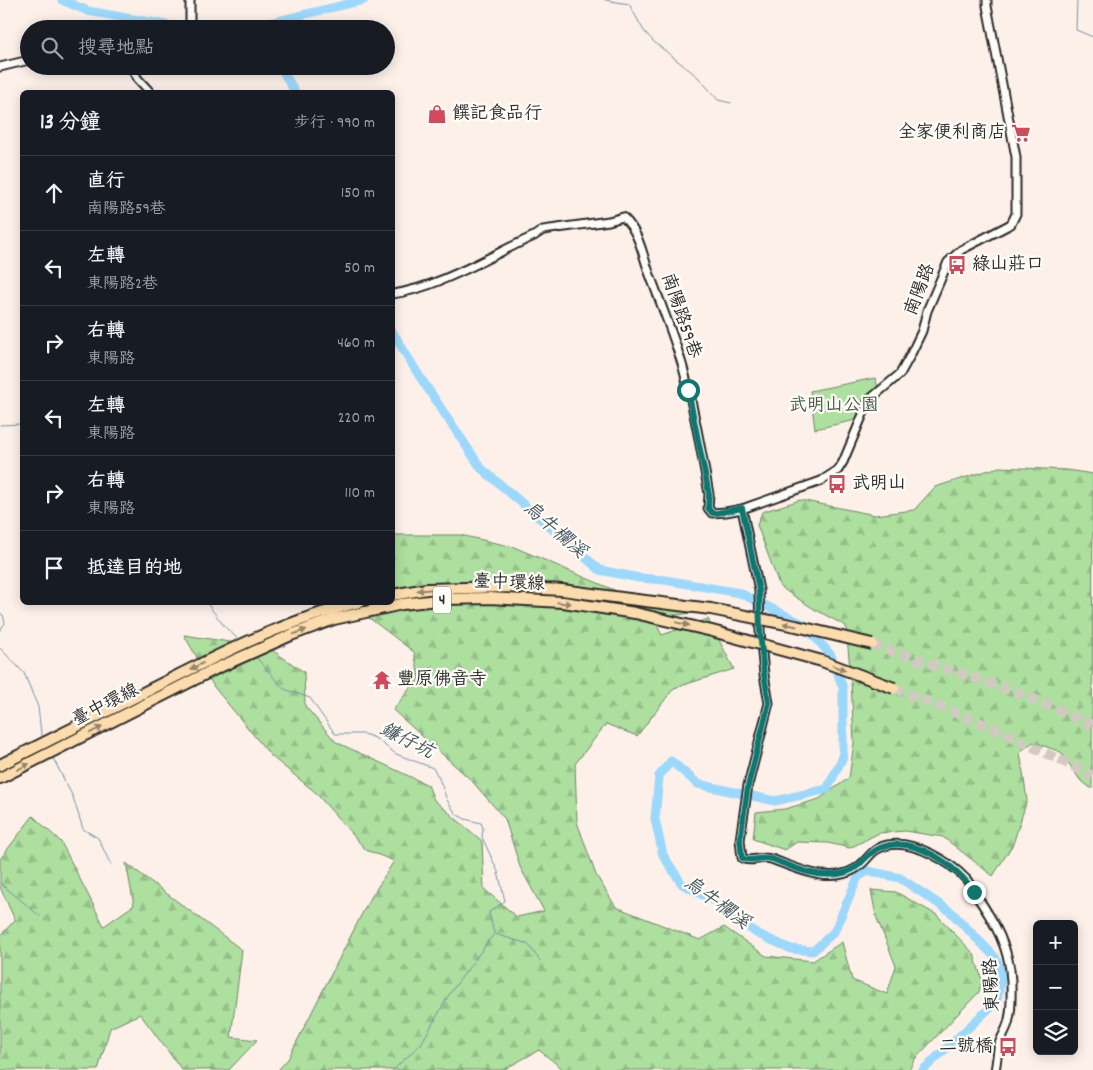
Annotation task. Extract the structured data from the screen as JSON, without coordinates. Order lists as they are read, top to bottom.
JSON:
{
  "streets": {
    "highway": ["臺中環線", "4"],
    "street": ["南陽路", "南陽路59巷", "東陽路"]
  },
  "crossings": [
    ["南陽路", "南陽路59巷"],
    ["南陽路", "東陽路"]
  ],
  "water": ["烏牛欄溪", "鐮仔坑"],
  "parks": ["武明山公園"],
  "places": {
    "shop": ["饌記食品行"],
    "supermarket": ["全家便利商店"],
    "bus stop": ["綠山莊口", "武明山", "二號橋"],
    "temple": ["豐原佛音寺"]
  },
  "page": {
    "search": "搜尋地點",
    "heading": ["13 分鐘", "步行 · 990 m"],
    "list": [
      ["直行", "南陽路59巷", "150 m"],
      ["左轉", "東陽路2巷", "50 m"],
      ["右轉", "東陽路", "460 m"],
      ["左轉", "東陽路", "220 m"],
      ["右轉", "東陽路", "110 m"],
      "抵達目的地"
    ],
    "map_buttons": ["+", "−"]
  }
}
